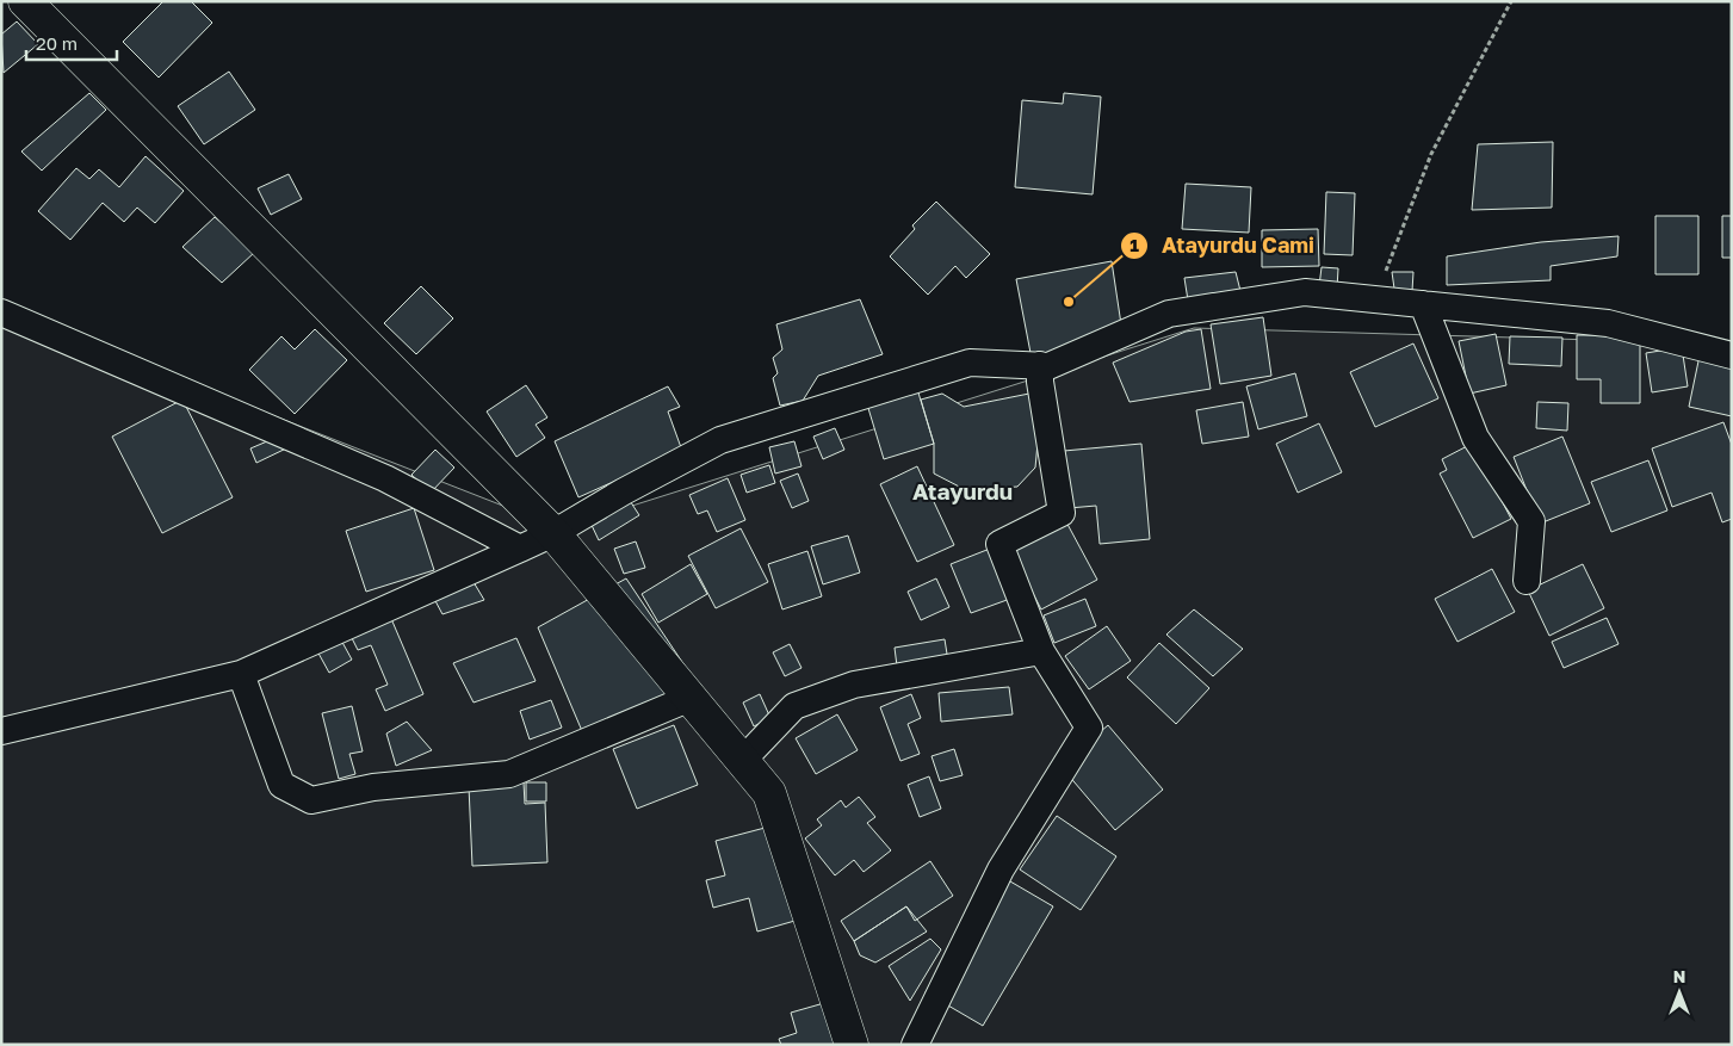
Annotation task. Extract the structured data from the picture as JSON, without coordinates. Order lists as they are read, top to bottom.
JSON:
{
  "districts": ["Atayurdu"],
  "places": ["Atayurdu Cami"],
  "scale_bar": "20 m",
  "north": "top"
}
